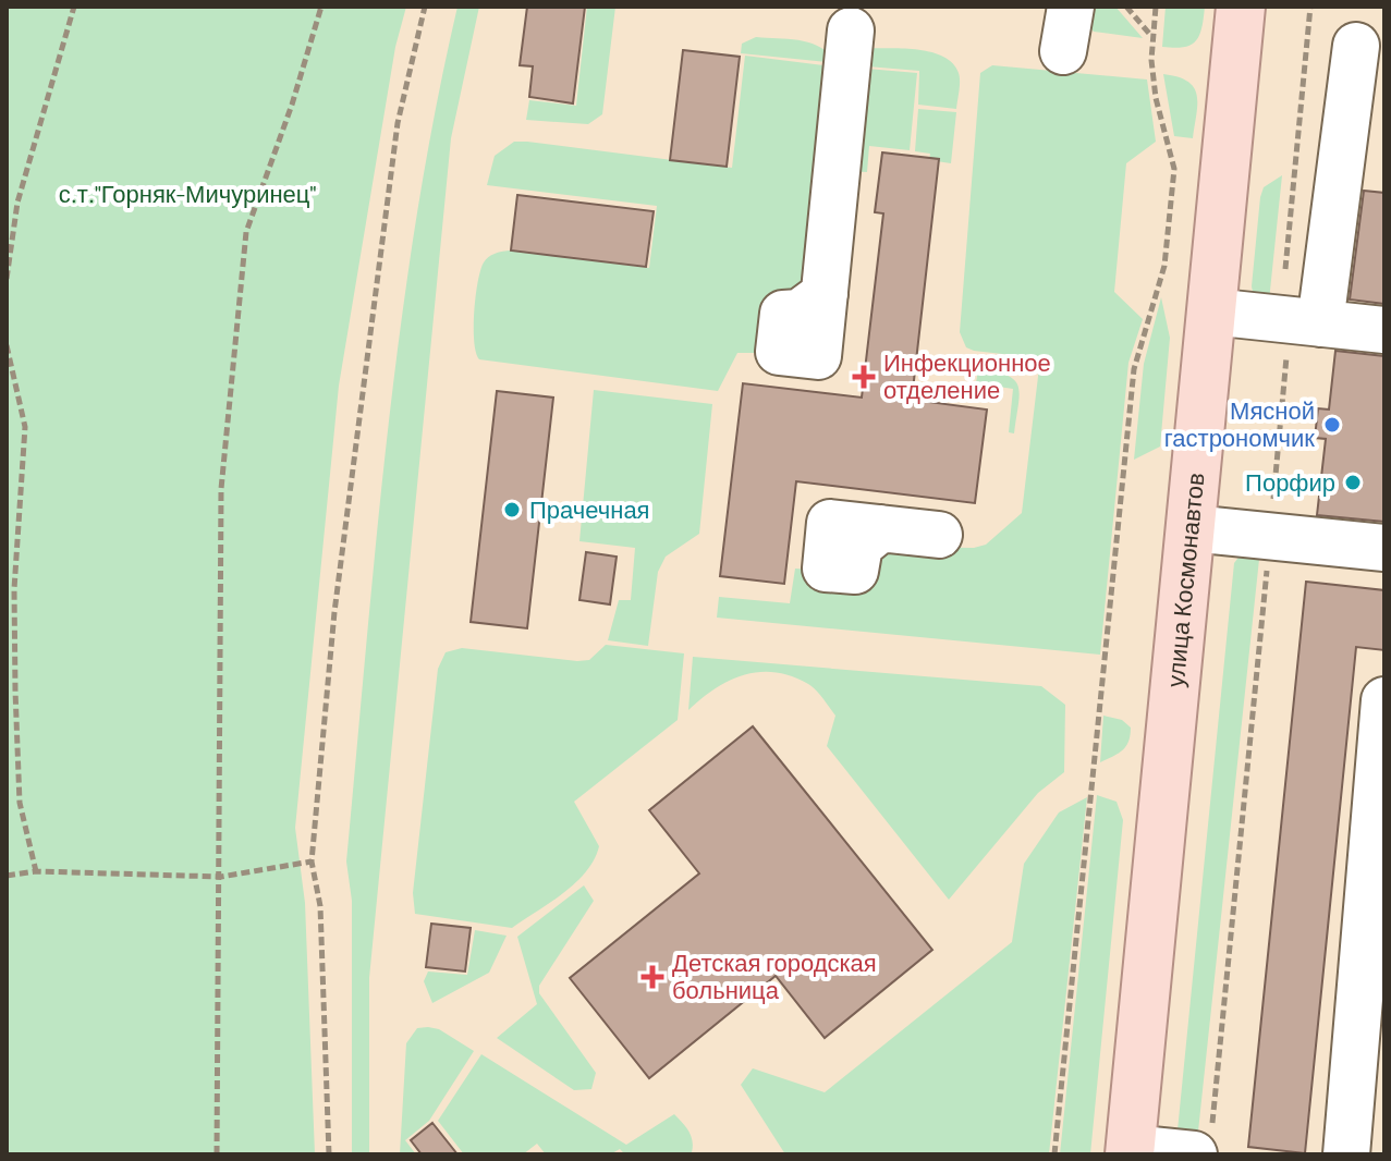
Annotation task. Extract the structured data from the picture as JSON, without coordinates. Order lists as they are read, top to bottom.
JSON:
{
  "streets": {
    "main road": ["улица Космонавтов"]
  },
  "parks": ["с.т.\"Горняк-Мичуринец\""],
  "places": {
    "health": ["Инфекционное отделение", "Детская городская больница"],
    "other": ["Мясной гастрономчик", "Порфир", "Прачечная"]
  }
}
